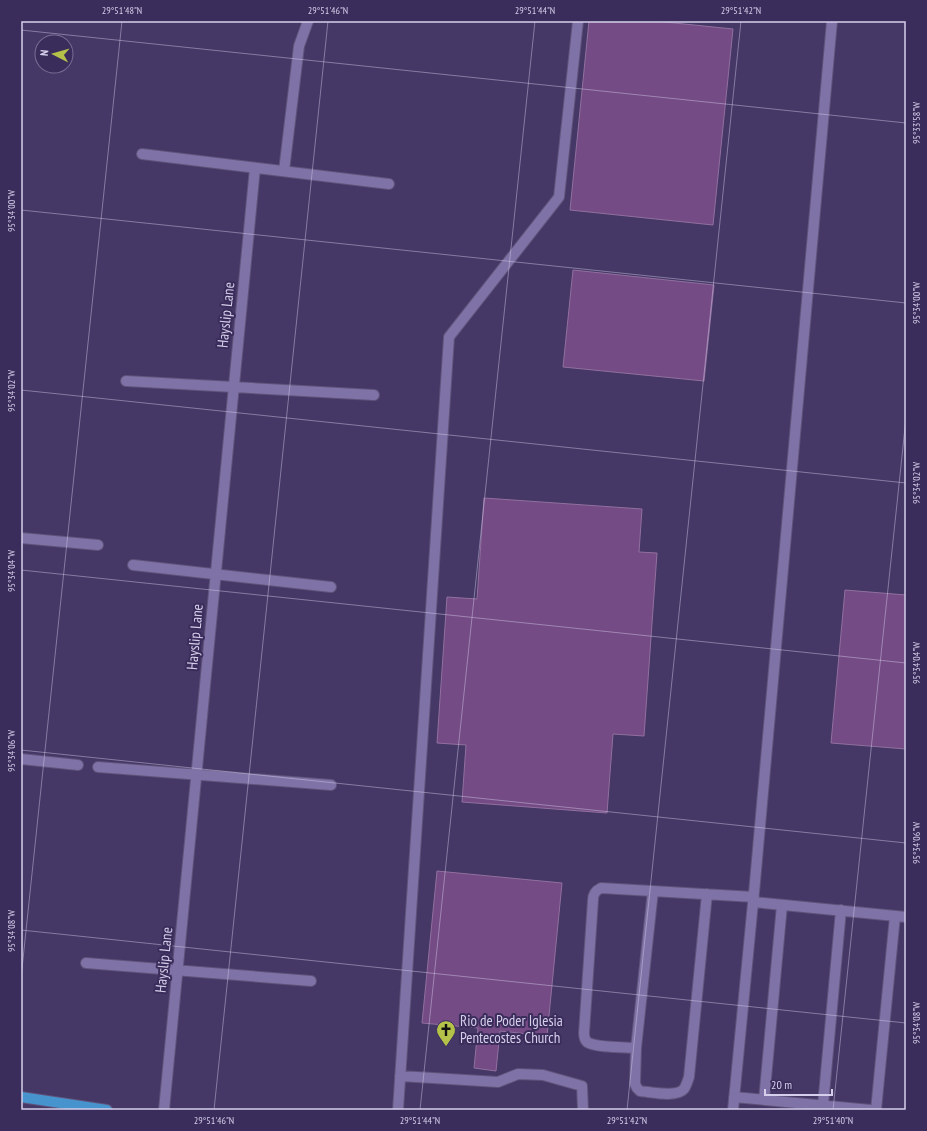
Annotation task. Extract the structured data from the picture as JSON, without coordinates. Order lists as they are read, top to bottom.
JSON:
{
  "streets": {
    "lane": ["Hayslip Lane"]
  },
  "places": {
    "church": ["Rio de Poder Iglesia Pentecostes Church"]
  },
  "scale_bar": "20 m",
  "north": "left",
  "coordinates": [
    "29°51'48\"N",
    "29°51'46\"N",
    "29°51'44\"N",
    "29°51'42\"N",
    "95°33'58\"W",
    "95°34'00\"W",
    "95°34'02\"W",
    "95°34'04\"W",
    "95°34'06\"W",
    "95°34'08\"W",
    "29°51'40\"N"
  ]
}
